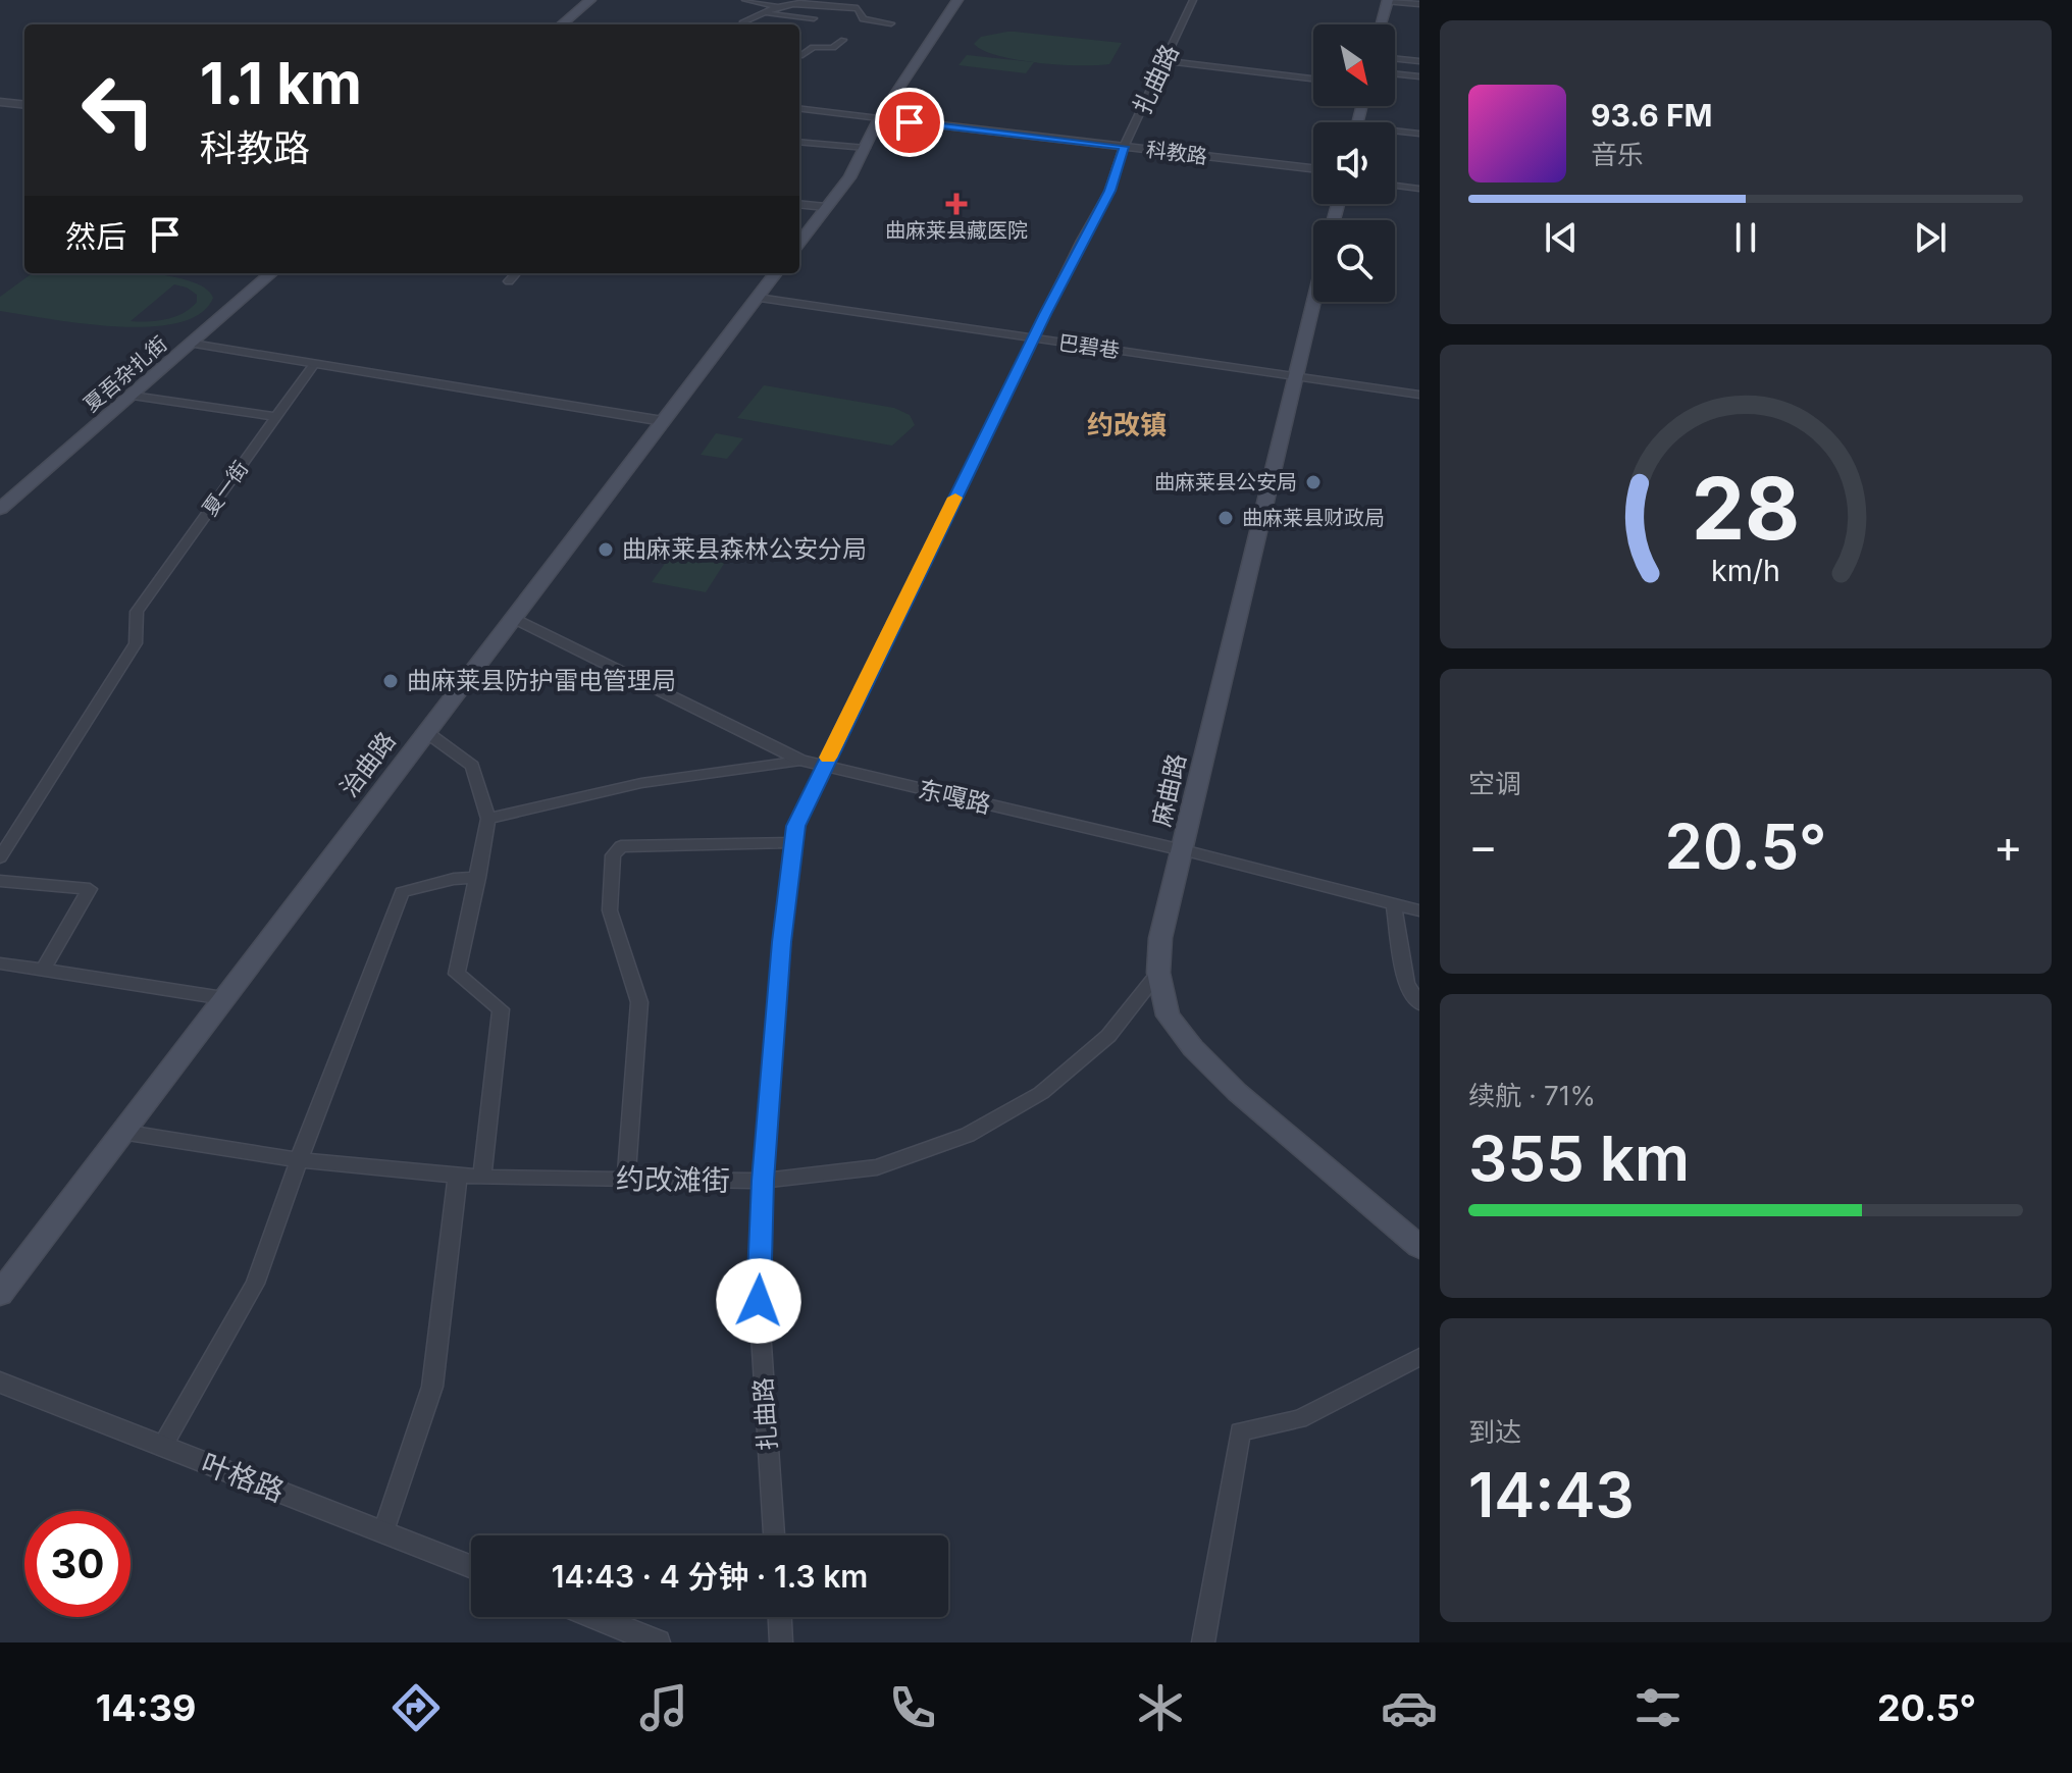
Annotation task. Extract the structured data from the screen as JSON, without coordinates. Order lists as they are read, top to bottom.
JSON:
{
  "streets": {
    "main road": ["夏吾杂扎街", "治曲路", "麻曲路"],
    "street": [
      "扎曲路",
      "科教路",
      "巴碧巷",
      "夏一街",
      "东嘎路",
      "约改滩街",
      "叶格路"
    ]
  },
  "crossings": [
    ["扎曲路", "科教路"],
    ["扎曲路", "巴碧巷"],
    ["扎曲路", "东嘎路"],
    ["扎曲路", "约改滩街"],
    ["巴碧巷", "治曲路"],
    ["巴碧巷", "麻曲路"],
    ["治曲路", "东嘎路"],
    ["治曲路", "约改滩街"],
    ["麻曲路", "东嘎路"],
    ["麻曲路", "约改滩街"]
  ],
  "districts": ["约改镇"],
  "places": {
    "health": ["曲麻莱县藏医院"],
    "other": [
      "曲麻莱县公安局",
      "曲麻莱县财政局",
      "曲麻莱县森林公安分局",
      "曲麻莱县防护雷电管理局"
    ]
  },
  "north": "bottom right",
  "page": {
    "turn": ["1.1 km", "科教路"],
    "song": ["93.6 FM", "音乐"],
    "then": "然后",
    "tile": [
      "空调",
      ["续航 · 71%", "355 km"],
      ["到达", "14:43"]
    ],
    "heat": ["−", "20.5°", "+"],
    "limit": "30",
    "trip": "14:43 · 4 分钟 · 1.3 km",
    "tabs": ["14:39", "20.5°"],
    "gauge": ["28", "km/h"]
  }
}
